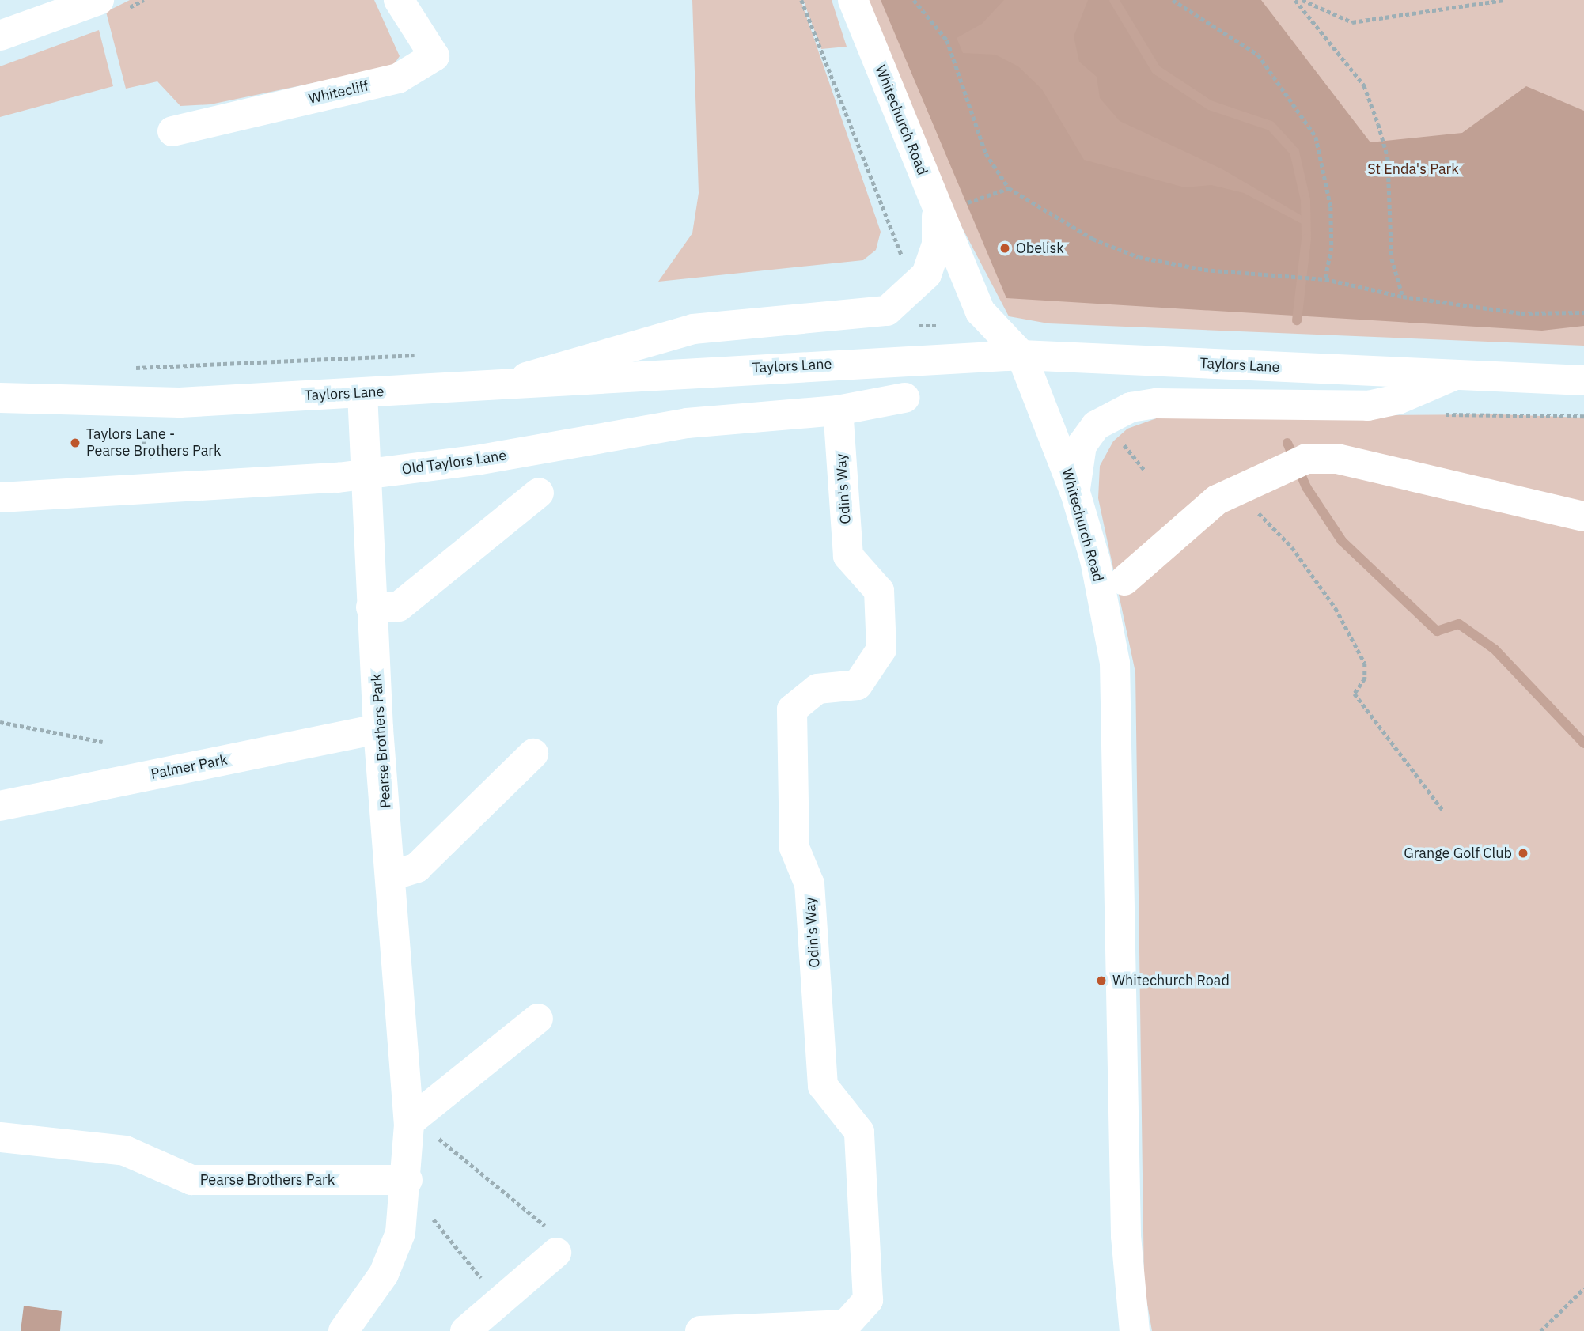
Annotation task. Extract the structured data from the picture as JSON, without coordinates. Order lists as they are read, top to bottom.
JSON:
{
  "streets": {
    "street": [
      "Whitecliff",
      "Whitechurch Road",
      "Taylors Lane",
      "Old Taylors Lane",
      "Odin's Way",
      "Pearse Brothers Park",
      "Palmer Park"
    ]
  },
  "crossings": [
    ["Whitechurch Road", "Taylors Lane"],
    ["Taylors Lane", "Pearse Brothers Park"],
    ["Old Taylors Lane", "Odin's Way"],
    ["Old Taylors Lane", "Pearse Brothers Park"],
    ["Pearse Brothers Park", "Palmer Park"]
  ],
  "parks": ["St Enda's Park"],
  "places": [
    "Obelisk",
    "Taylors Lane - Pearse Brothers Park",
    "Grange Golf Club",
    "Whitechurch Road"
  ]
}
